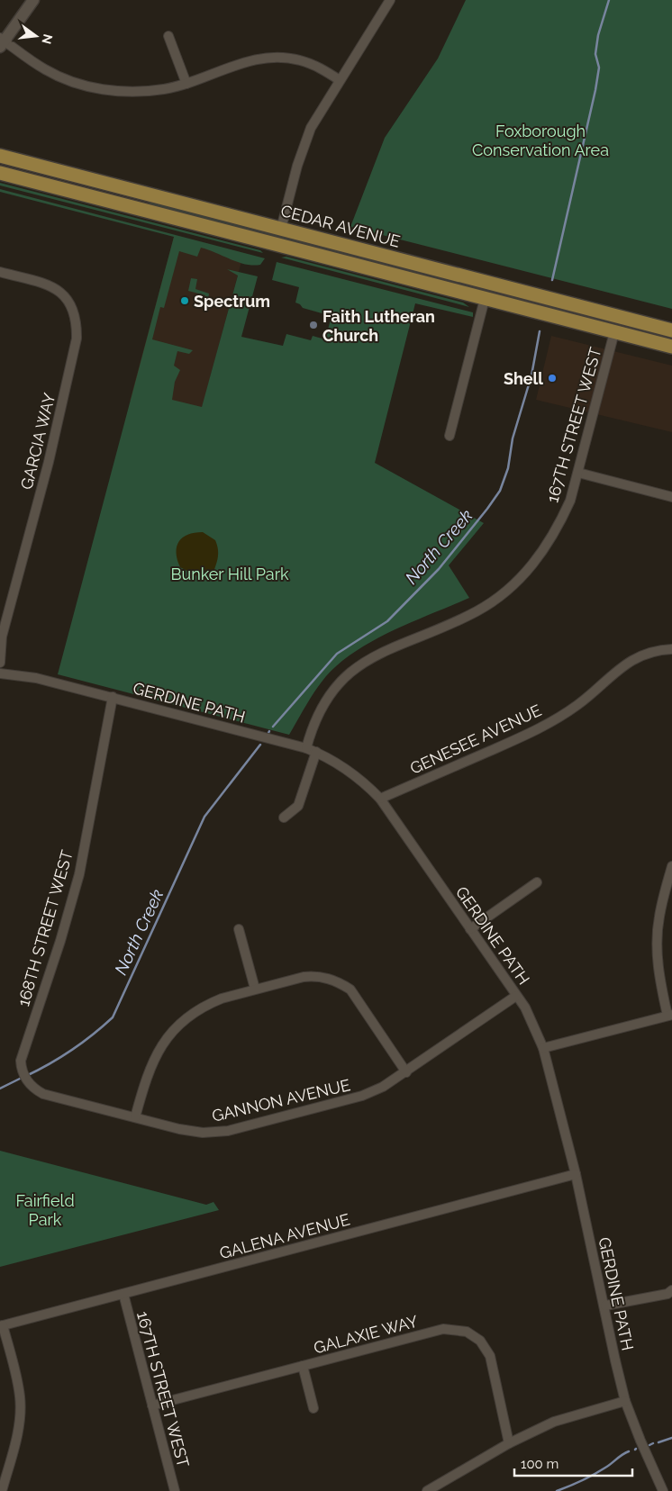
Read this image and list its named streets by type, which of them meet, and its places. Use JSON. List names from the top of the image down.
{
  "streets": {
    "main road": ["CEDAR AVENUE"],
    "street": [
      "167TH STREET WEST",
      "GARCIA WAY",
      "GERDINE PATH",
      "GENESEE AVENUE",
      "168TH STREET WEST",
      "GANNON AVENUE",
      "GALENA AVENUE",
      "GALAXIE WAY"
    ]
  },
  "crossings": [
    ["167TH STREET WEST", "GERDINE PATH"],
    ["167TH STREET WEST", "GALENA AVENUE"],
    ["167TH STREET WEST", "GALAXIE WAY"],
    ["GERDINE PATH", "GENESEE AVENUE"],
    ["GERDINE PATH", "168TH STREET WEST"],
    ["GERDINE PATH", "GANNON AVENUE"],
    ["GERDINE PATH", "GALENA AVENUE"],
    ["168TH STREET WEST", "GANNON AVENUE"]
  ],
  "water": ["North Creek"],
  "parks": ["Foxborough Conservation Area", "Bunker Hill Park", "Fairfield Park"],
  "places": ["Spectrum", "Faith Lutheran Church", "Shell"],
  "scale_bar": "100 m",
  "north": "right"
}
